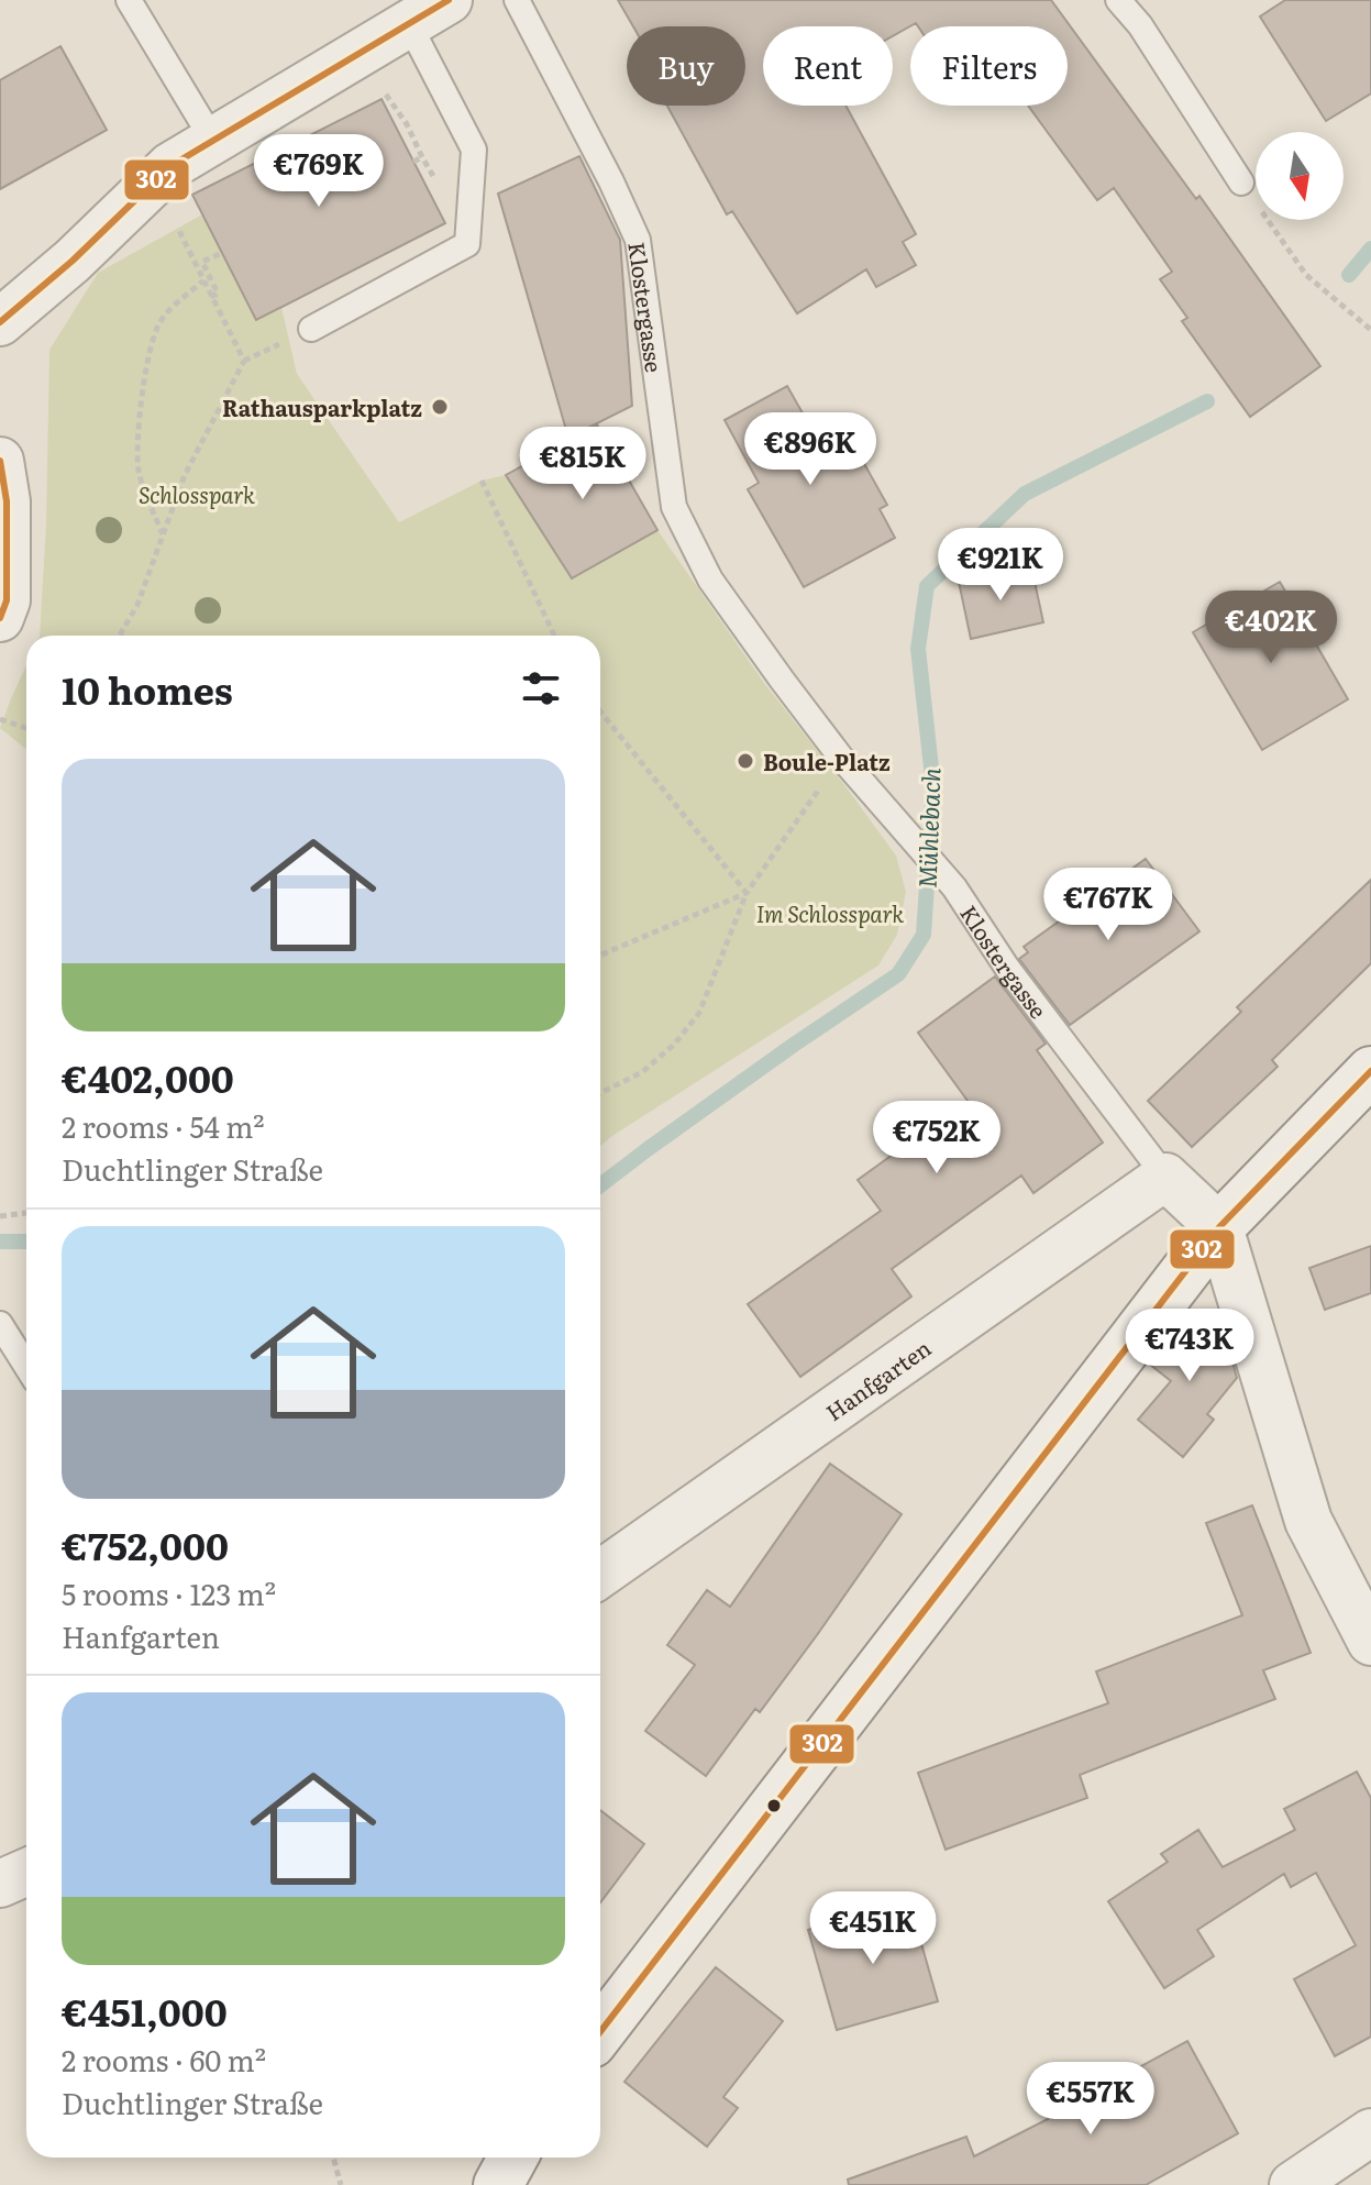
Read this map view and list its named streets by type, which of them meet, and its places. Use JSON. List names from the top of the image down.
{
  "streets": {
    "street": ["Klostergasse", "Hanfgarten"]
  },
  "crossings": [
    ["Klostergasse", "Hanfgarten"]
  ],
  "water": ["Mühlebach"],
  "parks": ["Schlosspark", "Im Schlosspark"],
  "places": ["Rathausparkplatz", "Boule-Platz"],
  "lines": ["transit line 302"],
  "north": "bottom",
  "page": {
    "chip": ["Buy", "Rent", "Filters"],
    "price": [
      "€769K",
      "€896K",
      "€815K",
      "€921K",
      "€402K",
      "€767K",
      "€752K",
      "€743K",
      "€451K",
      "€557K"
    ],
    "heading": "10 homes",
    "list": [
      {
        "name": "€402,000",
        "note": "2 rooms · 54 m² · Duchtlinger Straße"
      },
      {
        "name": "€752,000",
        "note": "5 rooms · 123 m² · Hanfgarten"
      },
      {
        "name": "€451,000",
        "note": "2 rooms · 60 m² · Duchtlinger Straße"
      }
    ]
  }
}
